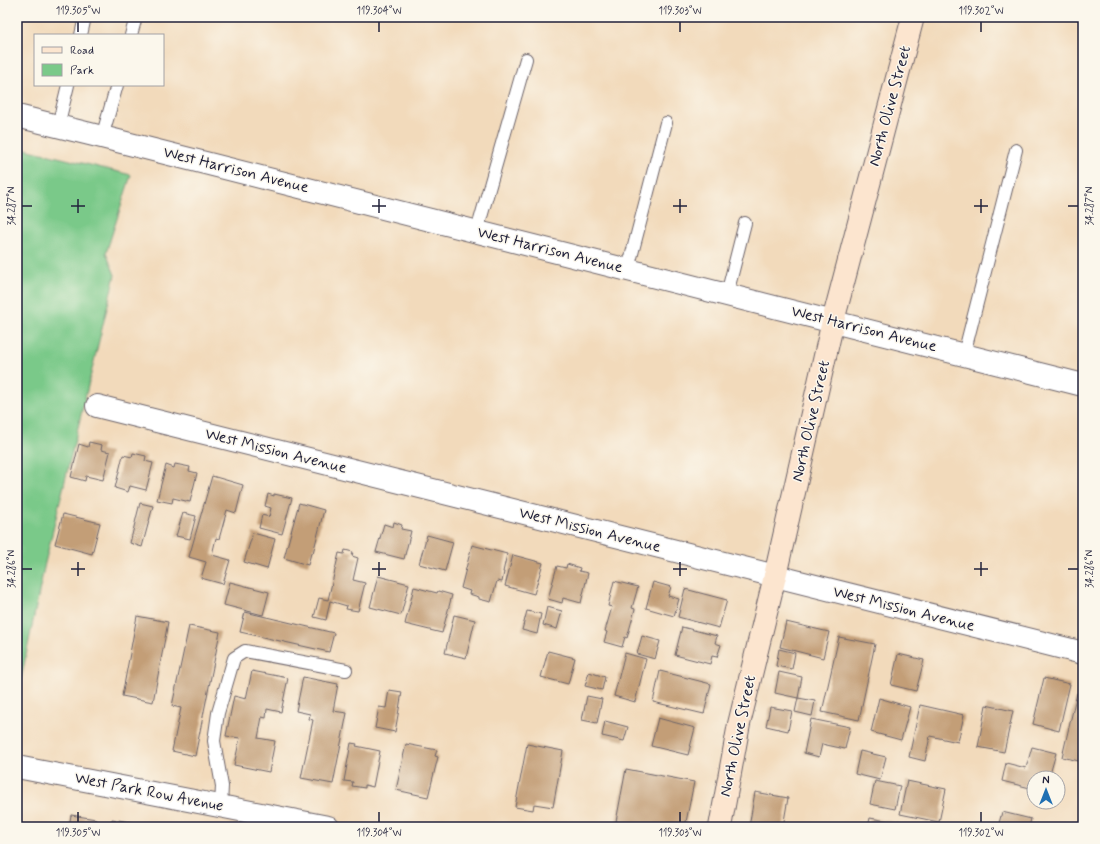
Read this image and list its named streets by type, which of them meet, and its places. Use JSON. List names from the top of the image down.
{
  "streets": {
    "street": [
      "North Olive Street",
      "West Harrison Avenue",
      "West Mission Avenue",
      "West Park Row Avenue"
    ]
  },
  "crossings": [
    ["North Olive Street", "West Harrison Avenue"],
    ["North Olive Street", "West Mission Avenue"]
  ],
  "legend": ["Road", "Park"],
  "north": "top",
  "coordinates": [
    "119.305°W",
    "119.304°W",
    "119.303°W",
    "119.302°W",
    "34.287°N",
    "34.286°N"
  ]
}
